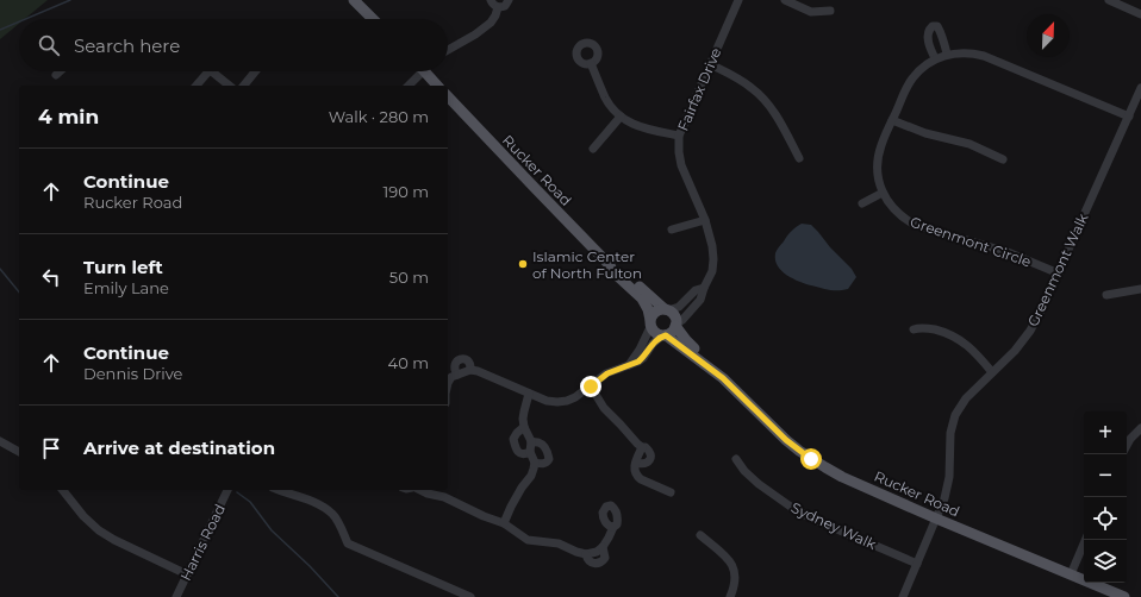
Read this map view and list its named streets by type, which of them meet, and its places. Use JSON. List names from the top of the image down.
{
  "streets": {
    "main road": ["Rucker Road"],
    "street": [
      "Fairfax Drive",
      "Greenmont Circle",
      "Greenmont Walk",
      "Sydney Walk",
      "Harris Road"
    ]
  },
  "crossings": [
    ["Fairfax Drive", "Rucker Road"],
    ["Rucker Road", "Greenmont Walk"],
    ["Greenmont Circle", "Greenmont Walk"],
    ["Greenmont Walk", "Sydney Walk"]
  ],
  "places": ["Islamic Center of North Fulton"],
  "north": "top right",
  "page": {
    "search": "Search here",
    "heading": ["4 min", "Walk · 280 m"],
    "list": [
      ["Continue", "Rucker Road", "190 m"],
      ["Turn left", "Emily Lane", "50 m"],
      ["Continue", "Dennis Drive", "40 m"],
      "Arrive at destination"
    ],
    "map_buttons": ["+", "−"]
  }
}
